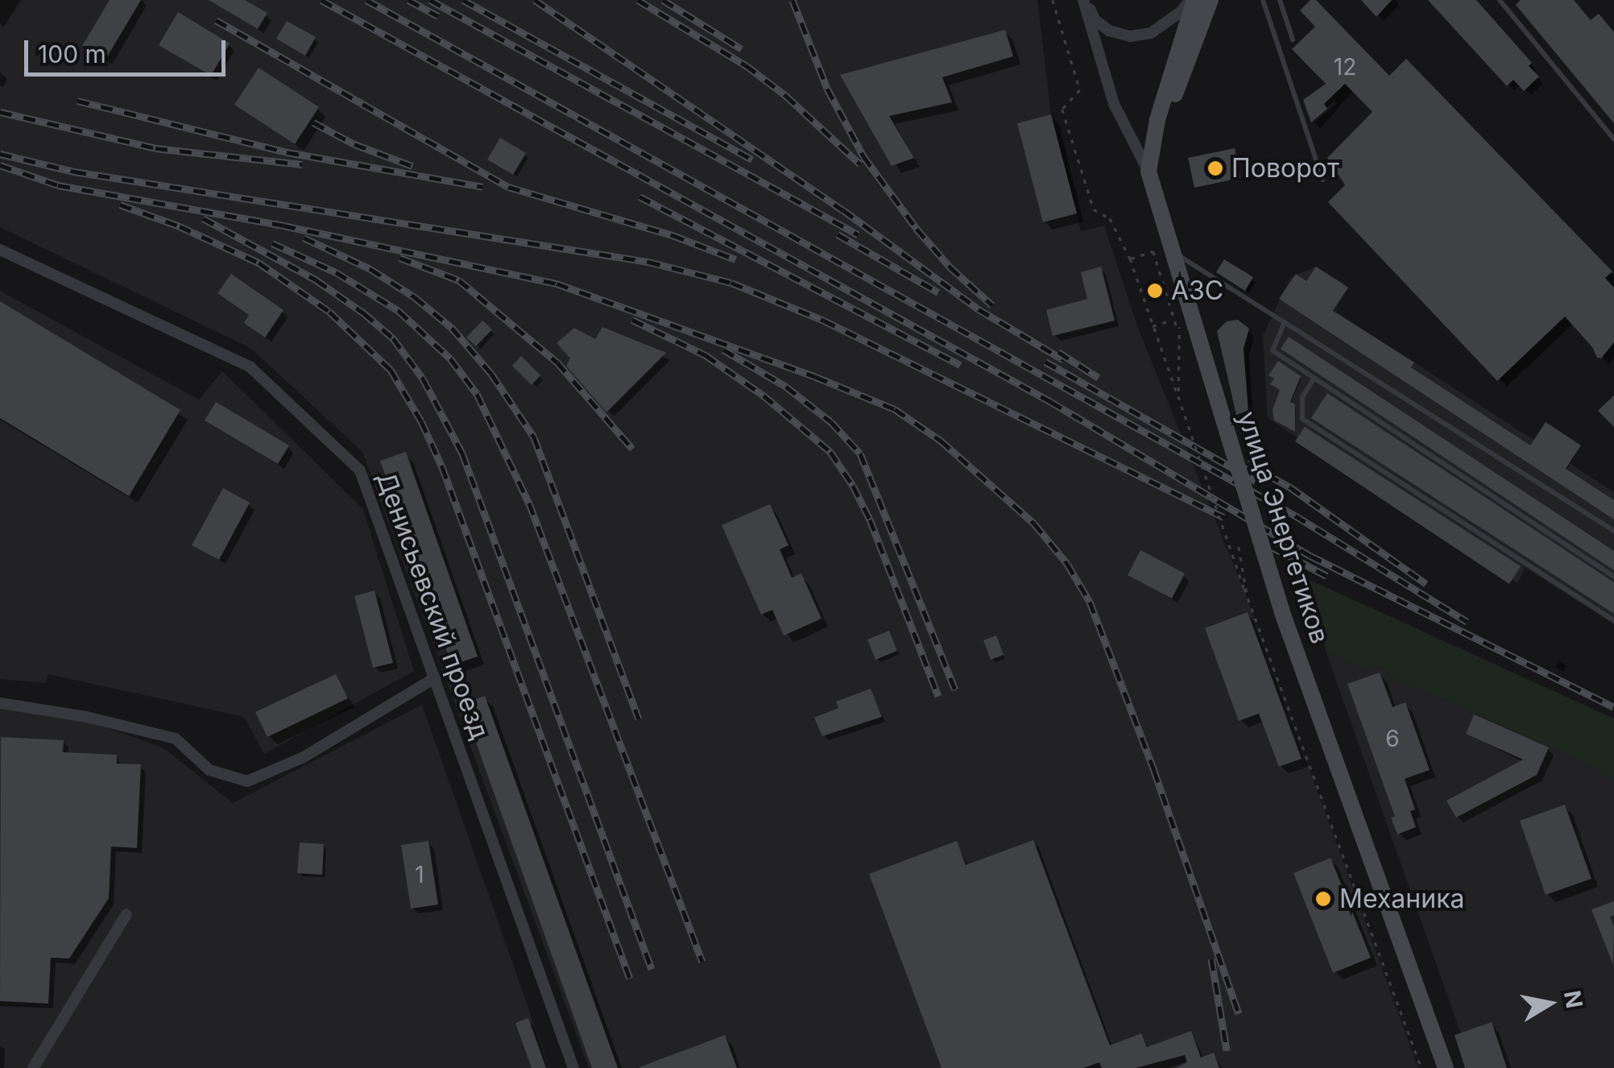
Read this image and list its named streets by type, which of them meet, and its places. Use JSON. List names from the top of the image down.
{
  "streets": {
    "main road": ["улица Энергетиков"],
    "street": ["Денисьевский проезд"]
  },
  "places": ["Поворот", "АЗС", "Механика"],
  "house_numbers": ["12", "6", "1"],
  "scale_bar": "100 m",
  "north": "right"
}
